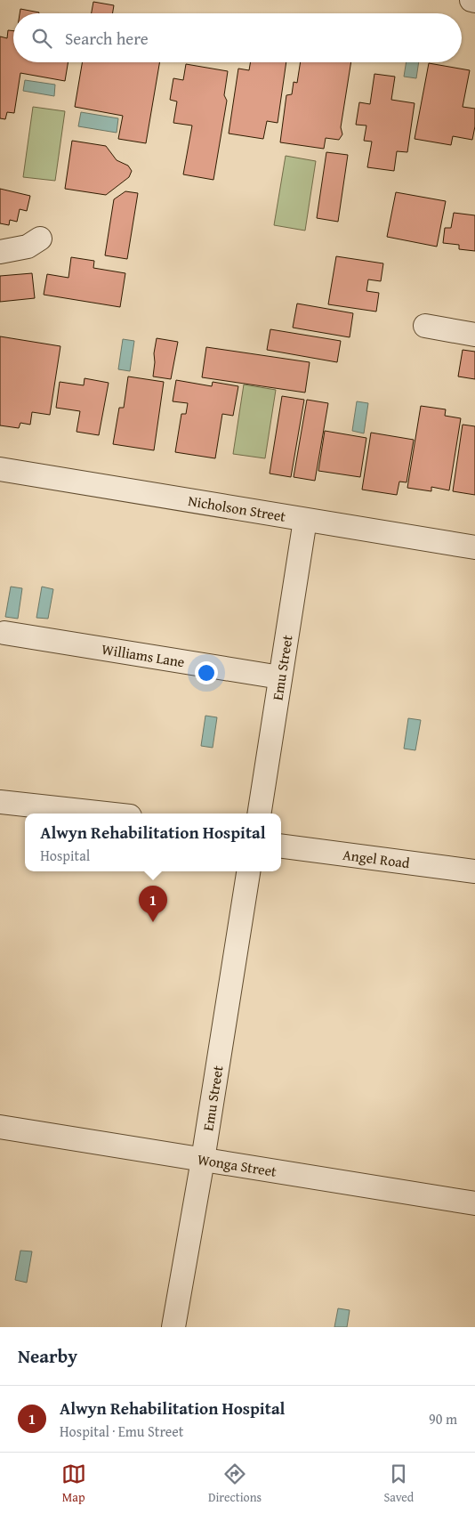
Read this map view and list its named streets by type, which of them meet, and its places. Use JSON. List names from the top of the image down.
{
  "streets": {
    "street": [
      "Nicholson Street",
      "Williams Lane",
      "Emu Street",
      "Angel Road",
      "Wonga Street"
    ]
  },
  "crossings": [
    ["Nicholson Street", "Emu Street"],
    ["Williams Lane", "Emu Street"],
    ["Emu Street", "Wonga Street"]
  ],
  "page": {
    "search": "Search here",
    "popup": ["Alwyn Rehabilitation Hospital", "Hospital"],
    "pins": "1",
    "heading": "Nearby",
    "list": [
      {
        "mark": "1",
        "name": "Alwyn Rehabilitation Hospital",
        "note": "Hospital · Emu Street",
        "value": "90 m"
      }
    ],
    "nav": ["Map", "Directions", "Saved"]
  }
}
